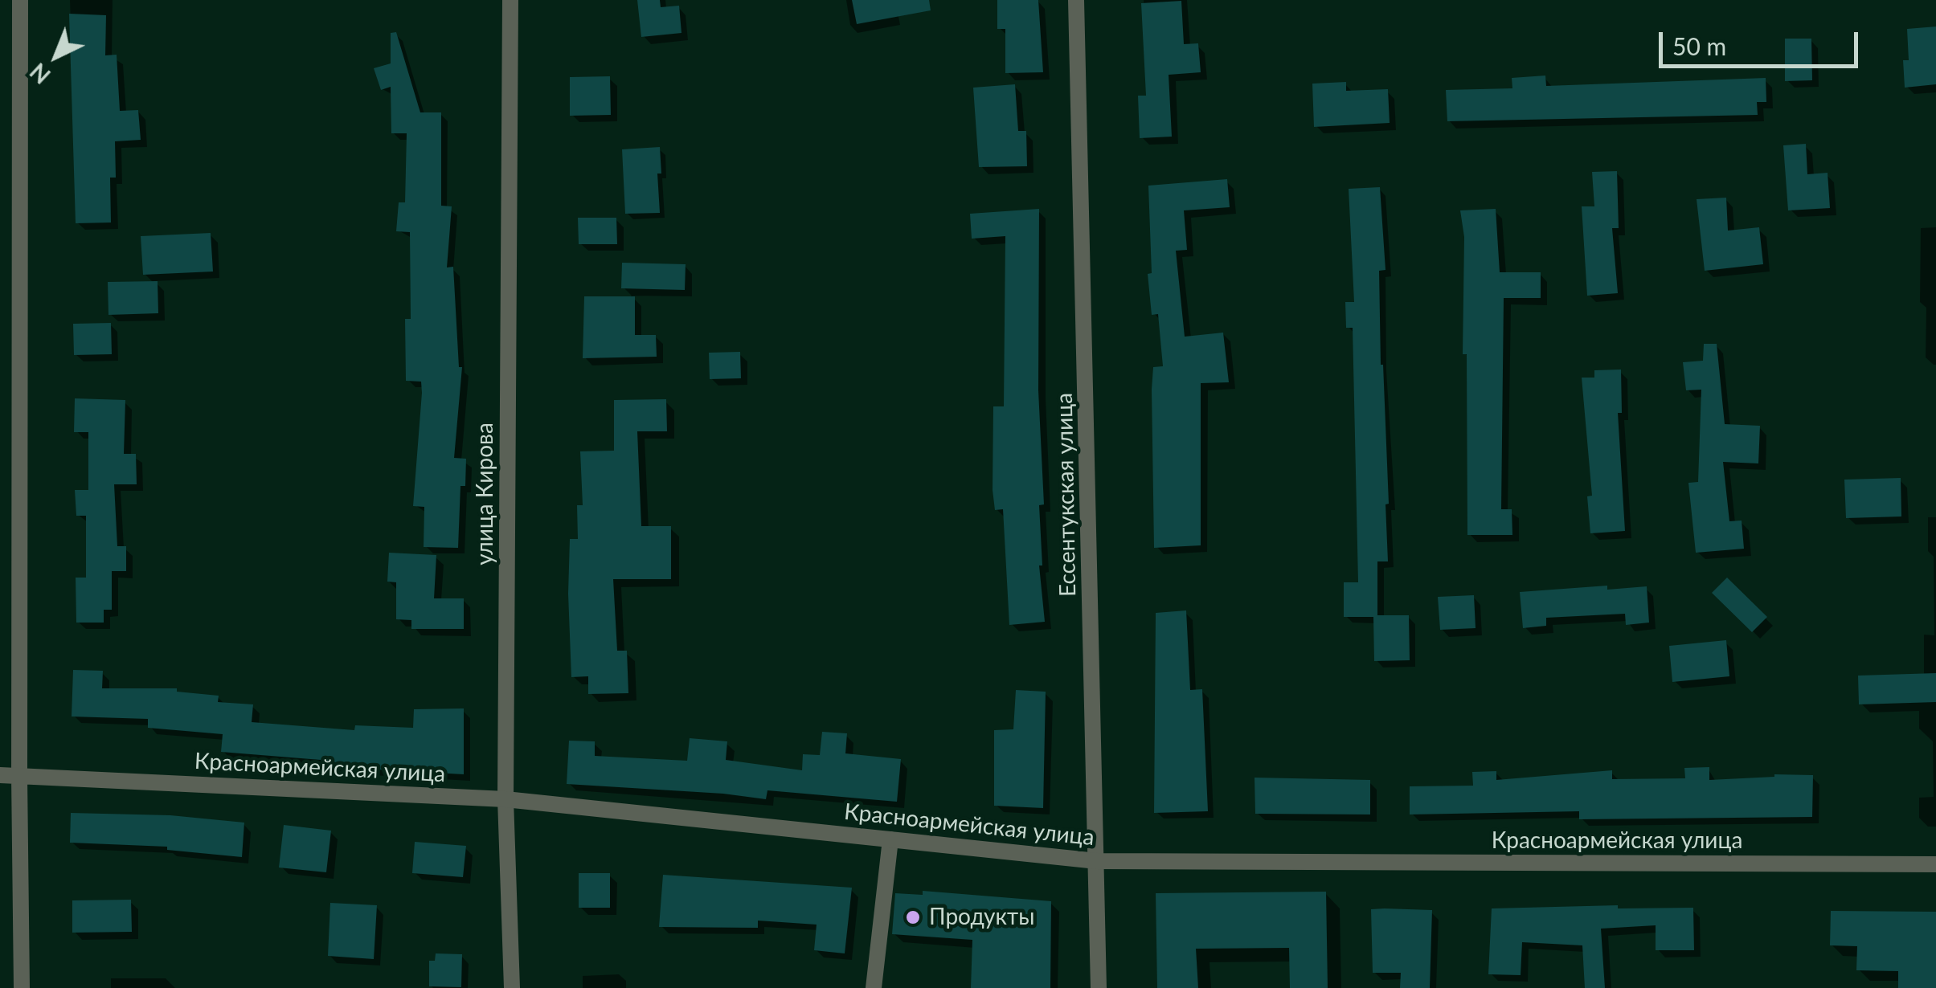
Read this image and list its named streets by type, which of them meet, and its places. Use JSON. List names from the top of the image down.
{
  "streets": {
    "street": ["улица Кирова", "Ессентукская улица", "Красноармейская улица"]
  },
  "crossings": [
    ["улица Кирова", "Красноармейская улица"],
    ["Ессентукская улица", "Красноармейская улица"]
  ],
  "places": ["Продукты"],
  "scale_bar": "50 m",
  "north": "bottom left"
}
